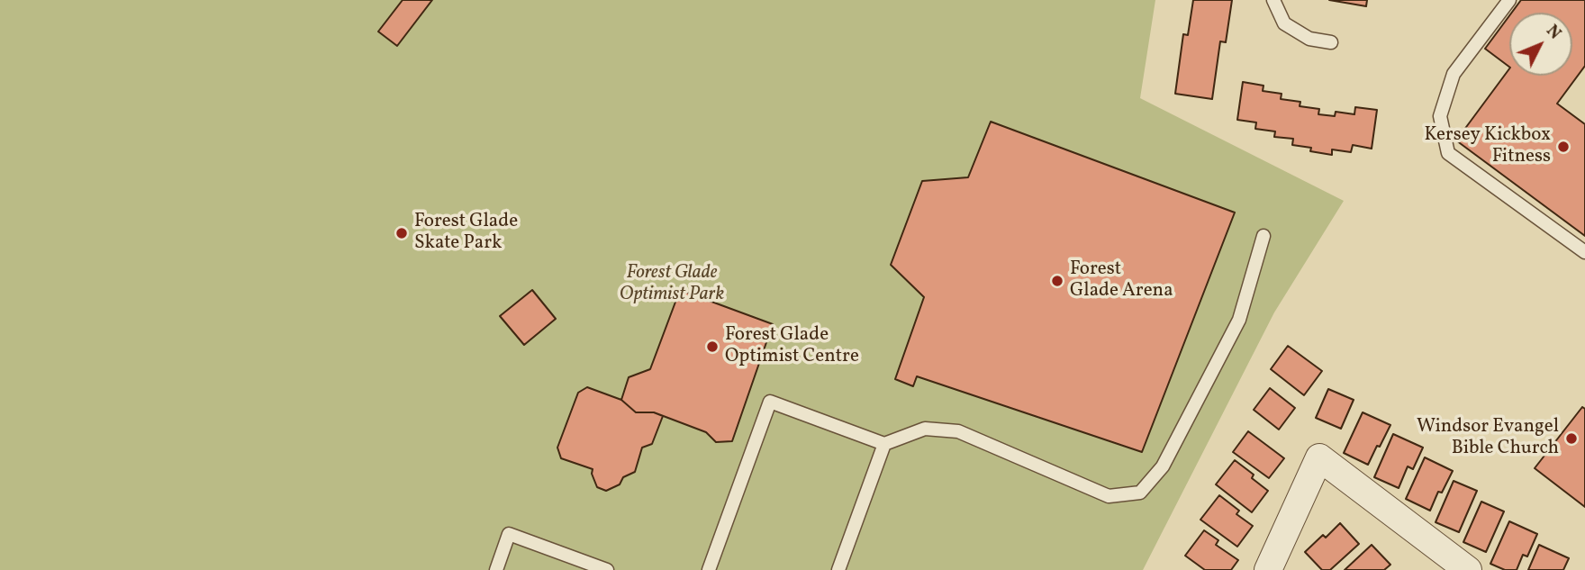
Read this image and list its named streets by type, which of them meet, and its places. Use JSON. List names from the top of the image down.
{
  "parks": ["Forest Glade Optimist Park"],
  "places": [
    "Kersey Kickbox Fitness",
    "Forest Glade Skate Park",
    "Forest Glade Arena",
    "Forest Glade Optimist Centre",
    "Windsor Evangel Bible Church"
  ],
  "north": "top right"
}
